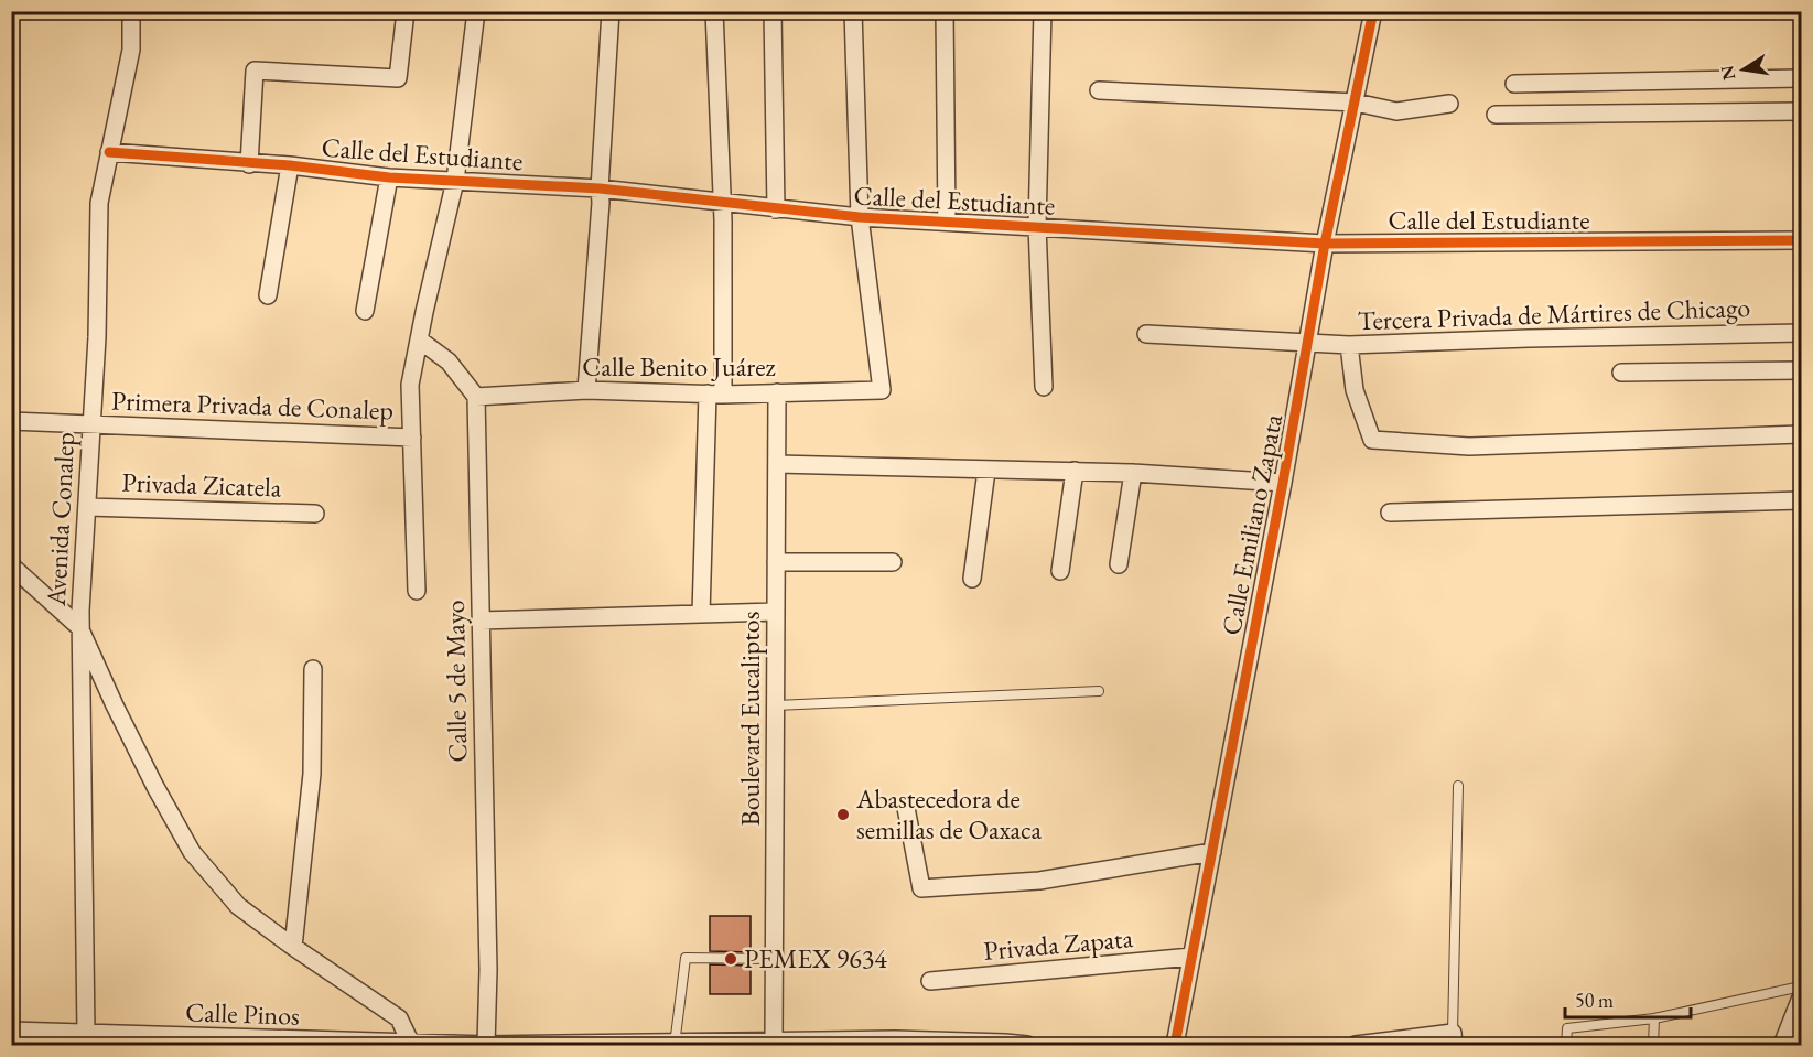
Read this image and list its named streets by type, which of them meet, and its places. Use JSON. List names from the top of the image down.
{
  "streets": {
    "street": [
      "Calle del Estudiante",
      "Tercera Privada de Mártires de Chicago",
      "Calle Benito Juárez",
      "Primera Privada de Conalep",
      "Privada Zicatela",
      "Avenida Conalep",
      "Calle Emiliano Zapata",
      "Calle 5 de Mayo",
      "Boulevard Eucaliptos",
      "Privada Zapata",
      "Calle Pinos"
    ]
  },
  "crossings": [
    ["Calle del Estudiante", "Calle Benito Juárez"],
    ["Calle del Estudiante", "Avenida Conalep"],
    ["Calle del Estudiante", "Calle Emiliano Zapata"],
    ["Tercera Privada de Mártires de Chicago", "Calle Emiliano Zapata"],
    ["Calle Benito Juárez", "Calle 5 de Mayo"],
    ["Calle Benito Juárez", "Boulevard Eucaliptos"],
    ["Primera Privada de Conalep", "Avenida Conalep"],
    ["Privada Zicatela", "Avenida Conalep"],
    ["Avenida Conalep", "Calle Pinos"],
    ["Calle Emiliano Zapata", "Boulevard Eucaliptos"],
    ["Calle Emiliano Zapata", "Privada Zapata"],
    ["Calle 5 de Mayo", "Calle Pinos"],
    ["Boulevard Eucaliptos", "Calle Pinos"]
  ],
  "places": ["Abastecedora de semillas de Oaxaca", "PEMEX 9634"],
  "scale_bar": "50 m",
  "north": "left"
}
